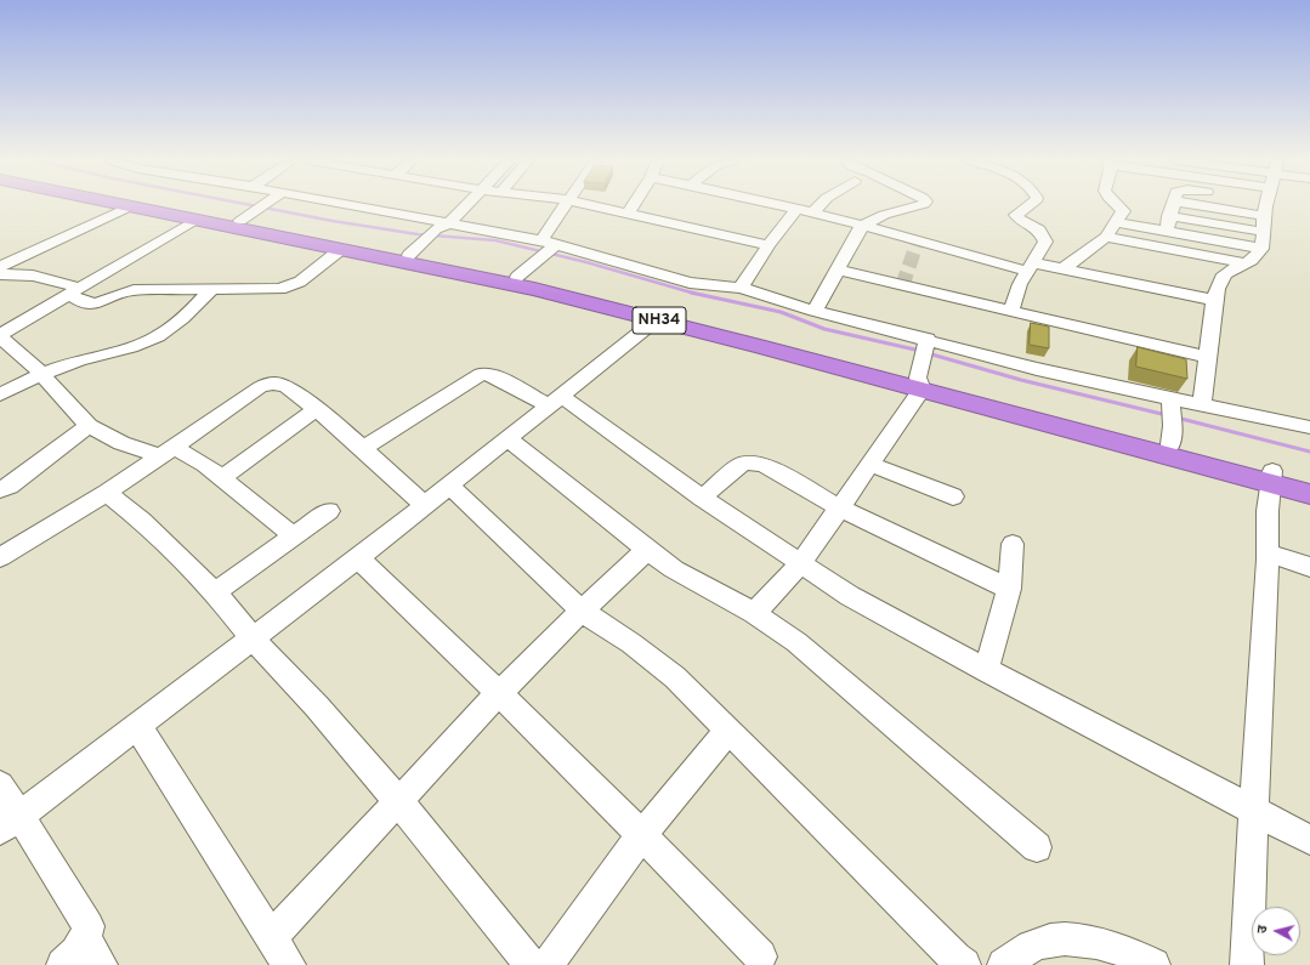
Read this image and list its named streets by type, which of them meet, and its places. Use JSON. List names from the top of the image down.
{
  "streets": {
    "highway": ["NH34"]
  },
  "north": "left"
}
